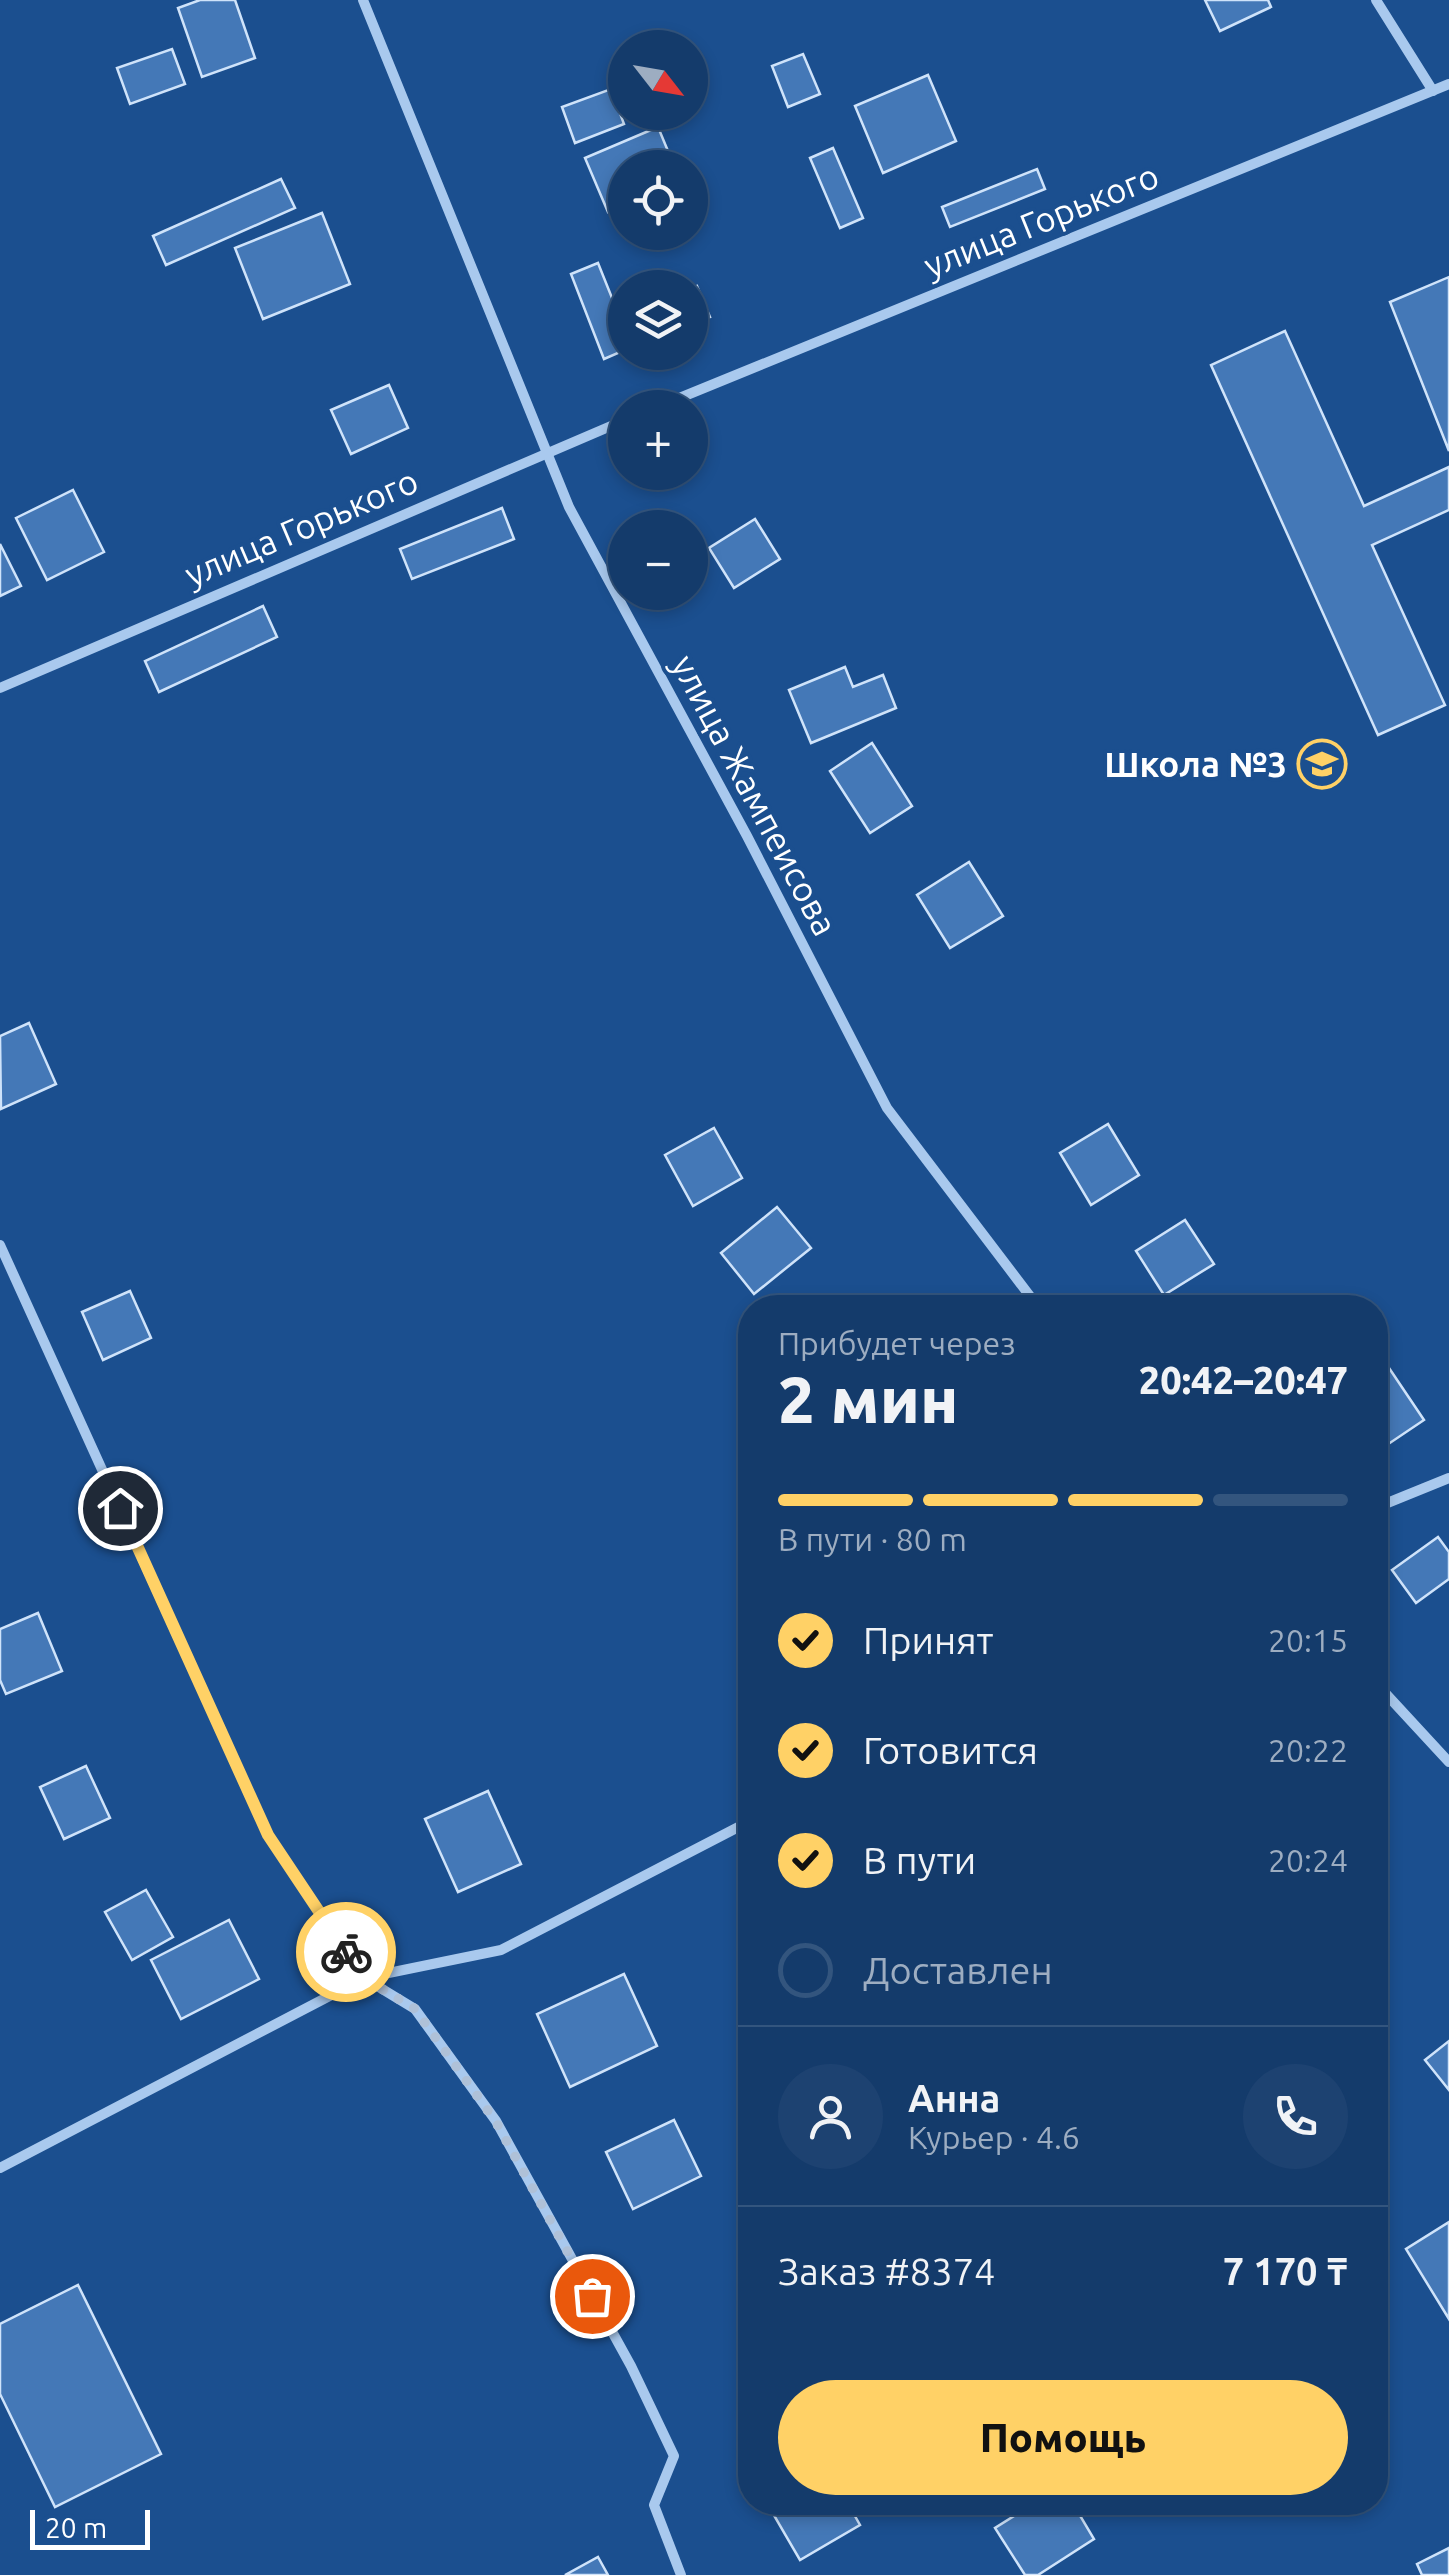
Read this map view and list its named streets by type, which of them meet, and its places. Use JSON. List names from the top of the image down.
{
  "streets": {
    "street": ["улица Горького", "улица Жампеисова"]
  },
  "crossings": [
    ["улица Горького", "улица Жампеисова"]
  ],
  "places": {
    "school or university": ["Школа №3"]
  },
  "scale_bar": "20 m",
  "north": "bottom right",
  "page": {
    "map_buttons": ["+", "−"],
    "heading": ["2 мин", "Прибудет через", "20:42–20:47"],
    "panel": [
      "Анна",
      "Курьер · 4.6",
      "Заказ #8374",
      "7 170 ₸"
    ],
    "bar": "В пути · 80 m",
    "list": [
      ["Принят", "20:15"],
      ["Готовится", "20:22"],
      ["В пути", "20:24"],
      "Доставлен"
    ],
    "buttons": "Помощь",
    "scale": "20 m"
  }
}
